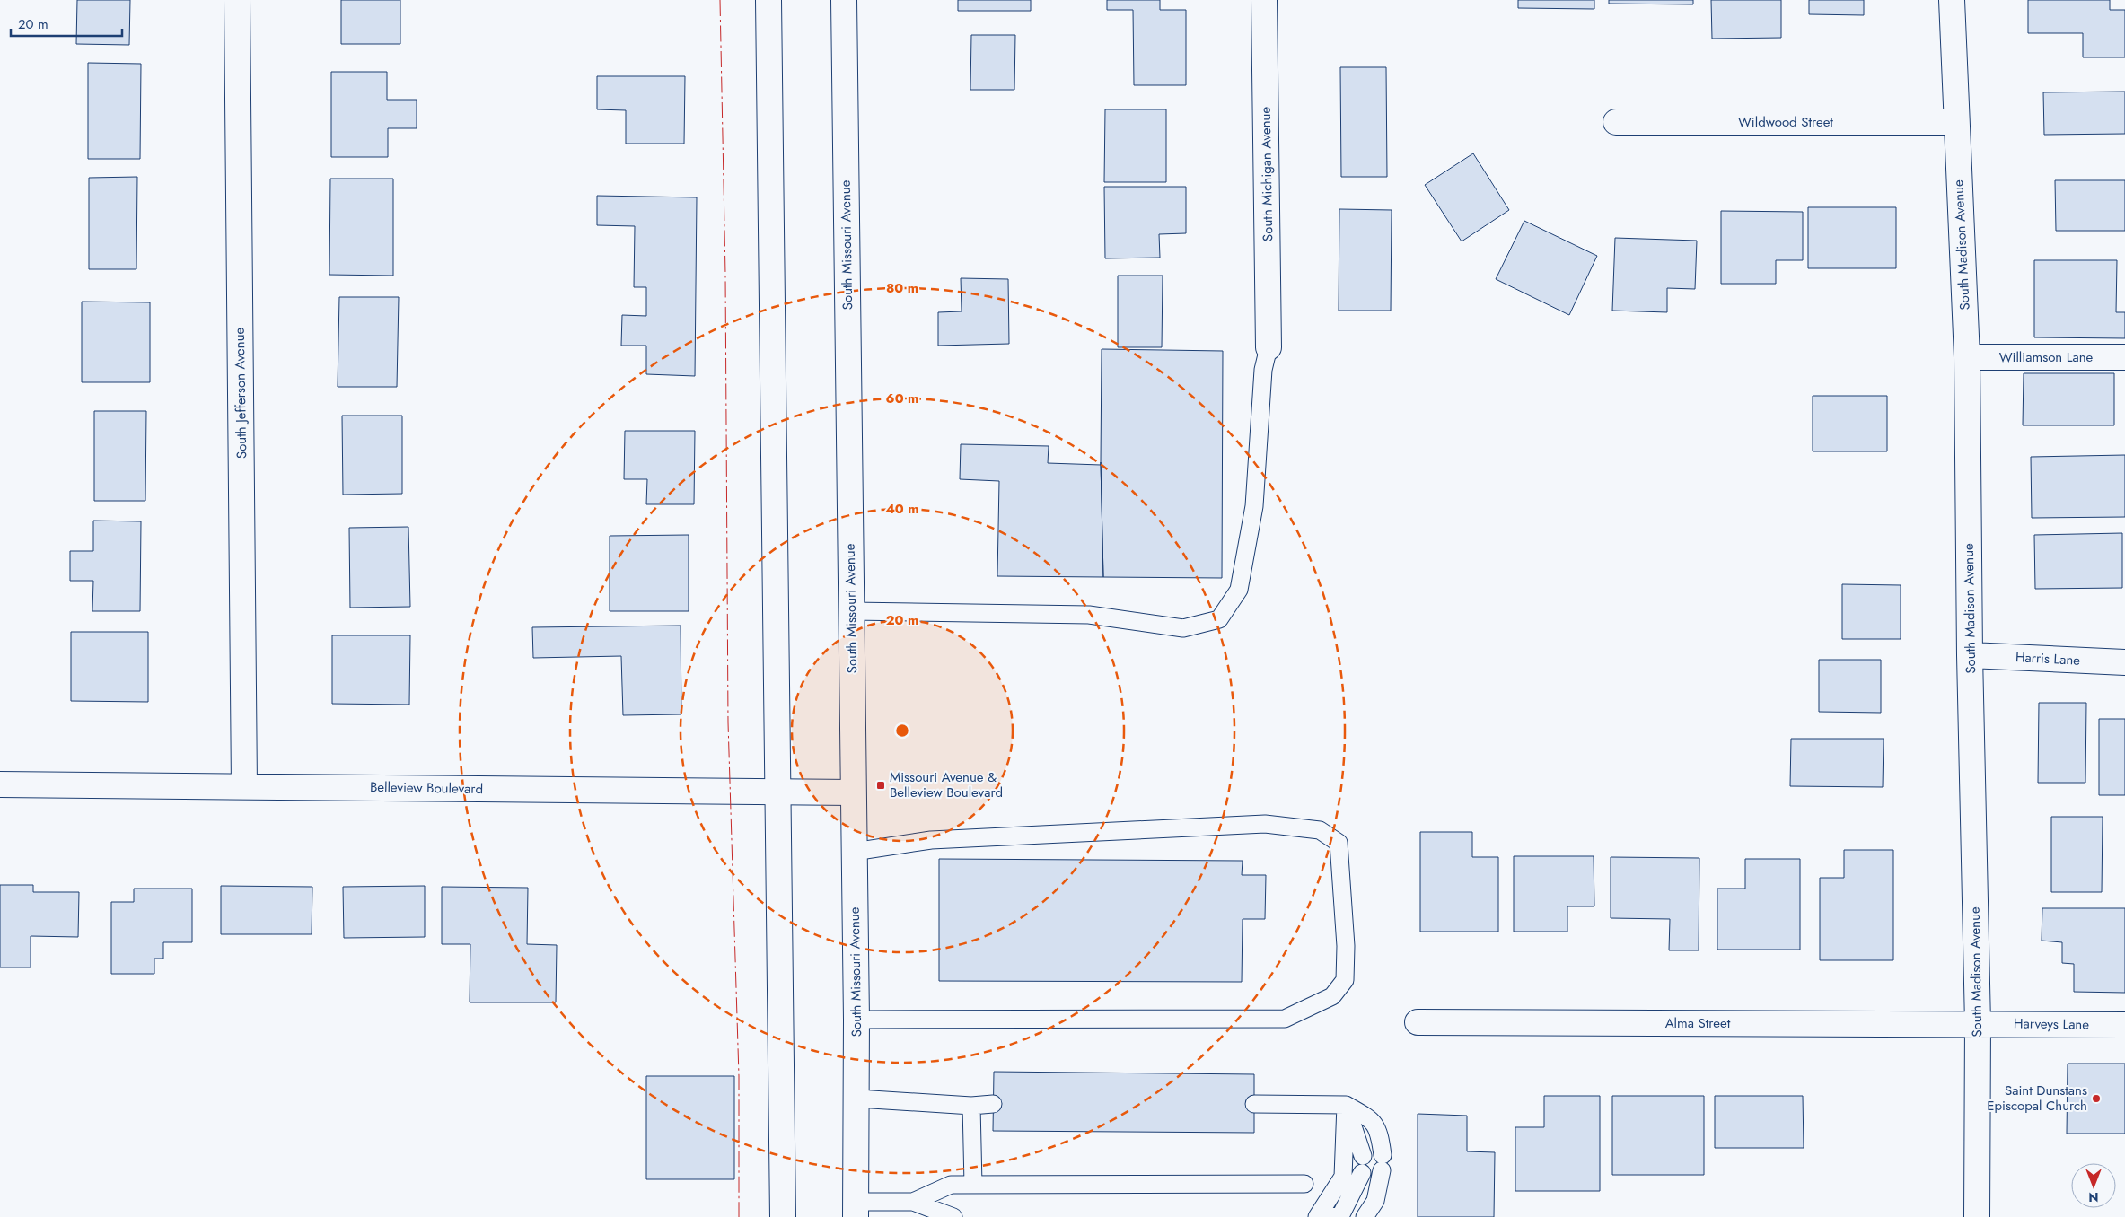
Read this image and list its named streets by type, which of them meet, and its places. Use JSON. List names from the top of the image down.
{
  "streets": {
    "street": [
      "Wildwood Street",
      "South Michigan Avenue",
      "South Missouri Avenue",
      "South Madison Avenue",
      "Williamson Lane",
      "South Jefferson Avenue",
      "Harris Lane",
      "Belleview Boulevard",
      "Alma Street",
      "Harveys Lane"
    ]
  },
  "crossings": [
    ["Wildwood Street", "South Madison Avenue"],
    ["South Missouri Avenue", "Belleview Boulevard"],
    ["South Madison Avenue", "Williamson Lane"],
    ["South Madison Avenue", "Harris Lane"],
    ["South Madison Avenue", "Alma Street"],
    ["South Madison Avenue", "Harveys Lane"],
    ["South Jefferson Avenue", "Belleview Boulevard"],
    ["Alma Street", "Harveys Lane"]
  ],
  "places": {
    "transit": ["Missouri Avenue & Belleview Boulevard"],
    "other": ["Saint Dunstans Episcopal Church"]
  },
  "scale_bar": "20 m",
  "north": "bottom",
  "rings": [
    "80 m",
    "60 m",
    "40 m",
    "20 m"
  ]
}
